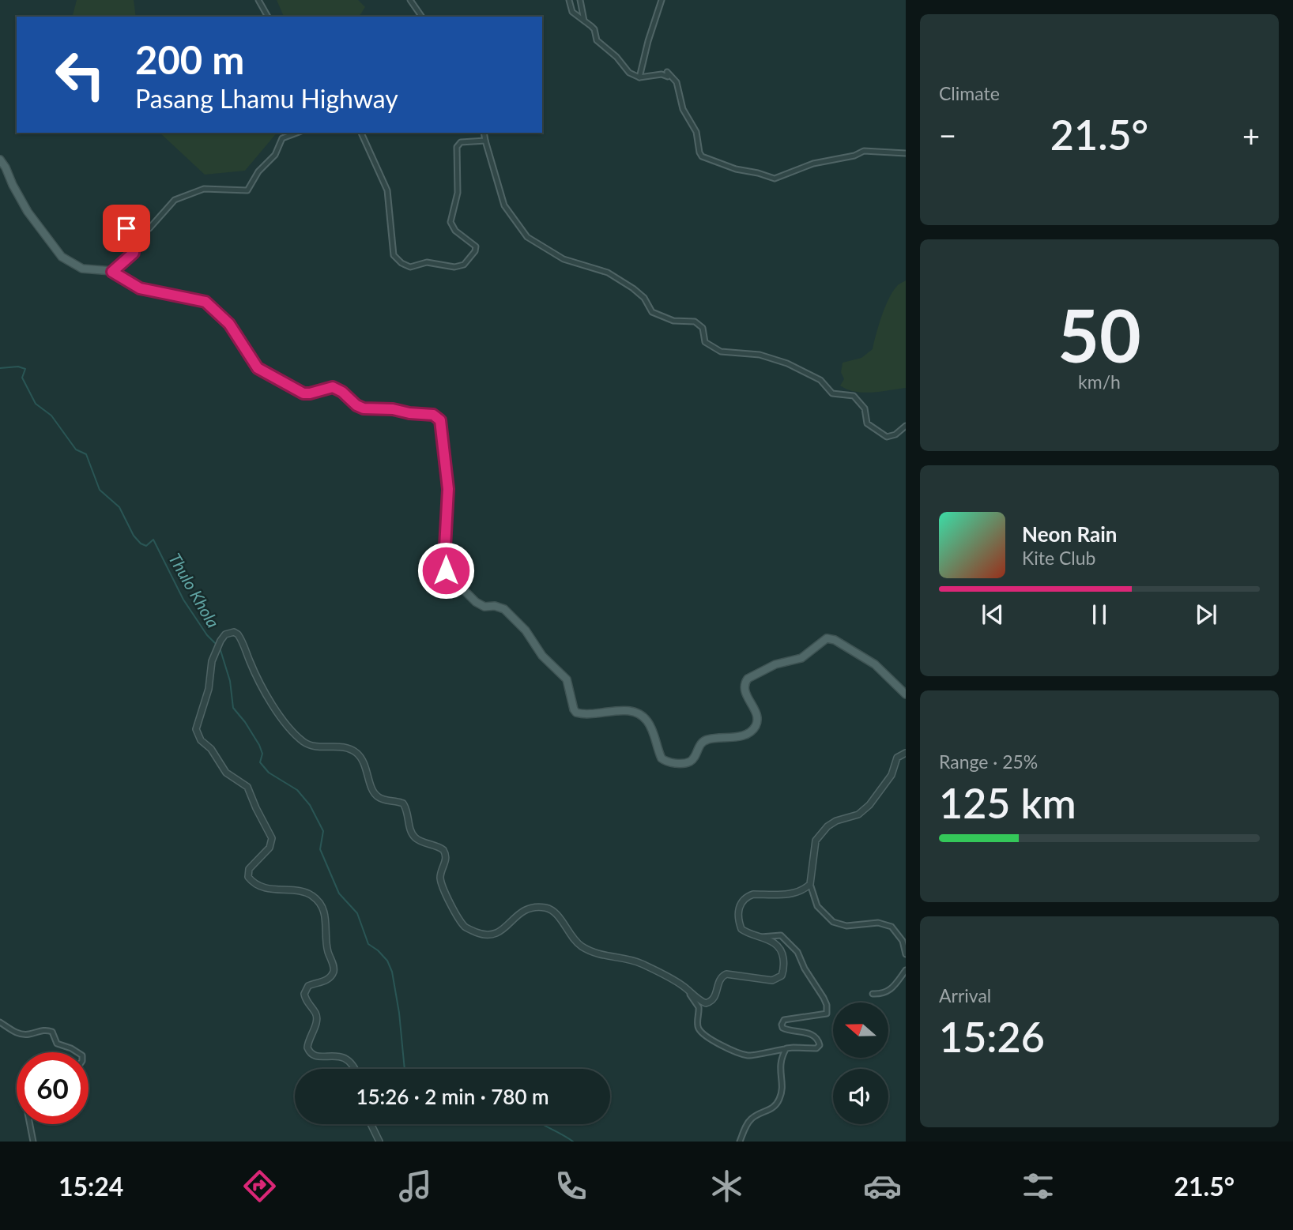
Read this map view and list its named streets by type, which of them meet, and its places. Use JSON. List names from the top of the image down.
{
  "water": ["Thulo Khola"],
  "north": "left",
  "page": {
    "tile": [
      "Climate",
      ["50", "km/h"],
      ["Range · 25%", "125 km"],
      ["Arrival", "15:26"]
    ],
    "turn": ["200 m", "Pasang Lhamu Highway"],
    "heat": ["−", "21.5°", "+"],
    "song": ["Neon Rain", "Kite Club"],
    "limit": "60",
    "trip": "15:26 · 2 min · 780 m",
    "tabs": ["15:24", "21.5°"]
  }
}
